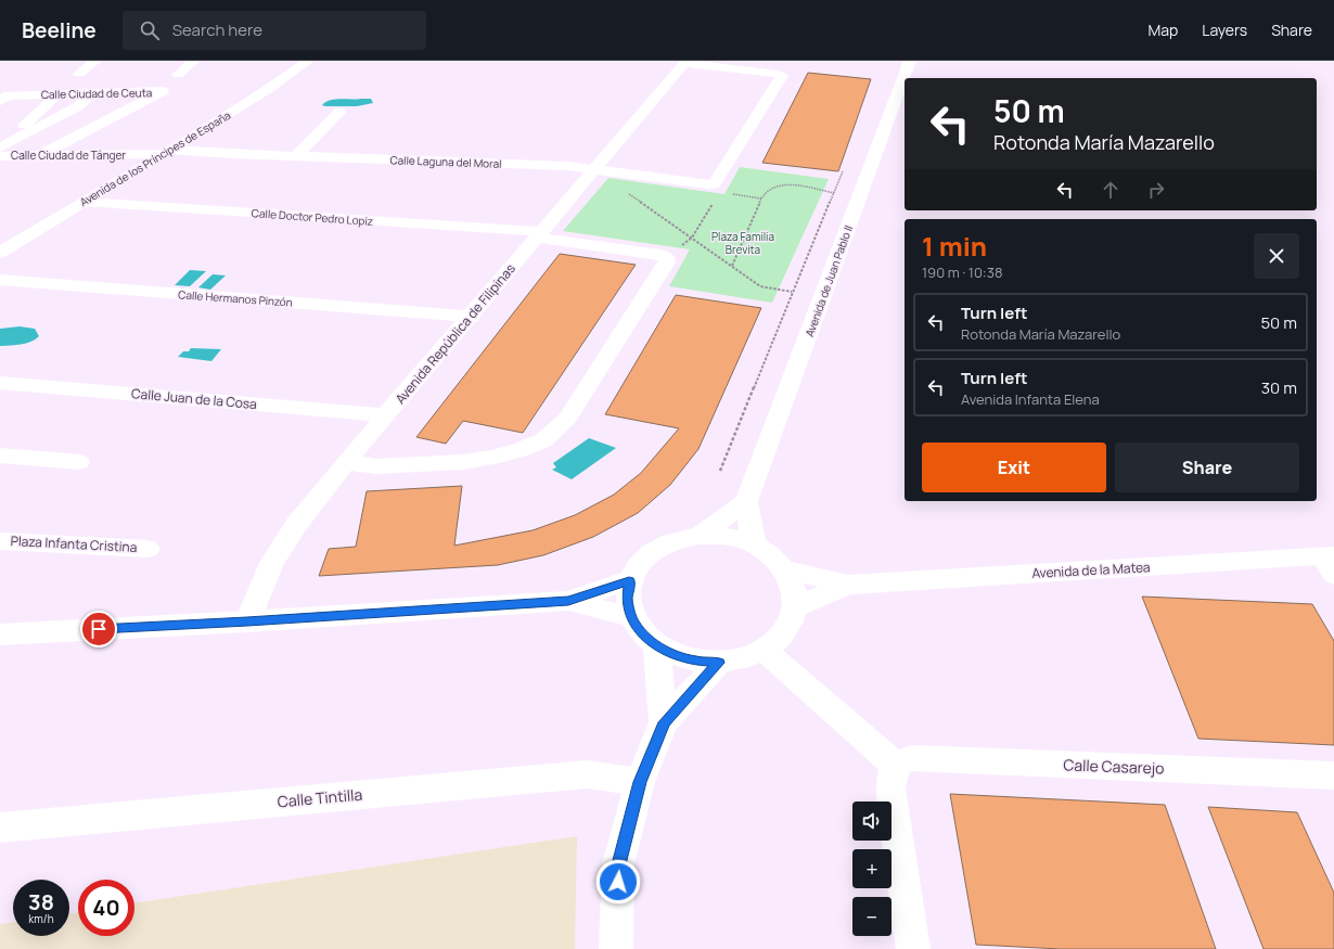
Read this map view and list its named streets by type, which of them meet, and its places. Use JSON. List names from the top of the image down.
{
  "streets": {
    "street": [
      "Calle Ciudad de Ceuta",
      "Calle Ciudad de Tánger",
      "Avenida de los Príncipes de España",
      "Calle Laguna del Moral",
      "Calle Doctor Pedro Lopiz",
      "Avenida de Juan Pablo II",
      "Calle Hermanos Pinzón",
      "Avenida República de Filipinas",
      "Calle Juan de la Cosa",
      "Plaza Infanta Cristina",
      "Avenida de la Matea",
      "Calle Casarejo",
      "Calle Tintilla"
    ]
  },
  "crossings": [
    ["Calle Ciudad de Ceuta", "Calle Ciudad de Tánger"],
    ["Calle Ciudad de Tánger", "Avenida de los Príncipes de España"],
    ["Calle Ciudad de Tánger", "Calle Laguna del Moral"],
    ["Avenida de los Príncipes de España", "Calle Laguna del Moral"],
    ["Avenida de los Príncipes de España", "Calle Doctor Pedro Lopiz"],
    ["Calle Laguna del Moral", "Avenida República de Filipinas"],
    ["Calle Doctor Pedro Lopiz", "Avenida República de Filipinas"],
    ["Calle Hermanos Pinzón", "Avenida República de Filipinas"],
    ["Avenida República de Filipinas", "Calle Juan de la Cosa"]
  ],
  "parks": ["Plaza Familia Brevita"],
  "page": {
    "header": "Beeline",
    "search": "Search here",
    "nav": ["Map", "Layers", "Share"],
    "turn": ["50 m", "Rotonda María Mazarello"],
    "heading": ["1 min", "190 m · 10:38"],
    "list": [
      {
        "name": "Turn left",
        "note": "Rotonda María Mazarello",
        "value": "50 m"
      },
      {
        "name": "Turn left",
        "note": "Avenida Infanta Elena",
        "value": "30 m"
      }
    ],
    "buttons": ["Exit", "Share"],
    "map_buttons": ["+", "−"],
    "speed": "38 km/h",
    "limit": "40"
  }
}
